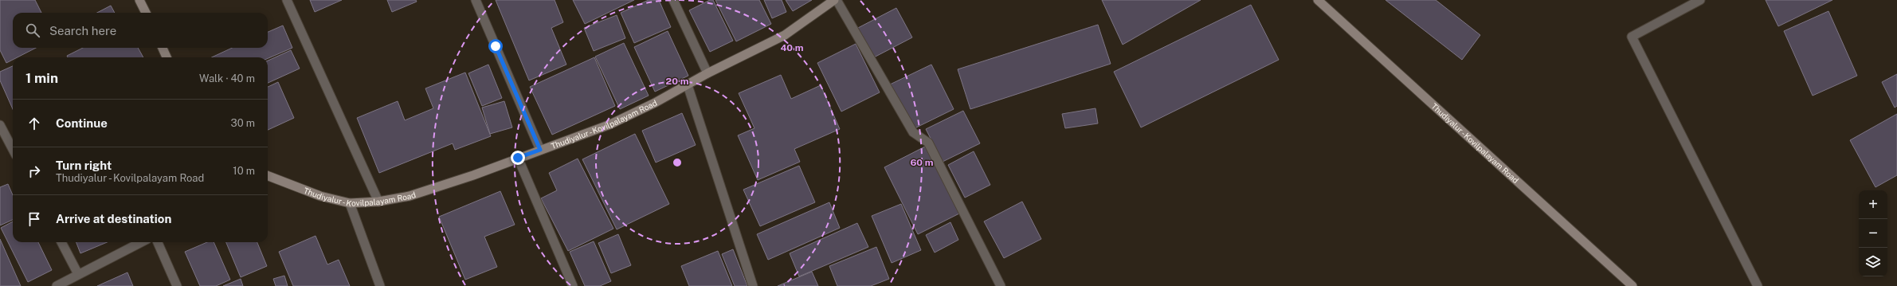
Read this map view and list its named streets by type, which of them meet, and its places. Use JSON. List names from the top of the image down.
{
  "streets": {
    "main road": ["Thudiyalur - Kovilpalayam Road"]
  },
  "page": {
    "search": "Search here",
    "heading": ["1 min", "Walk · 40 m"],
    "list": [
      ["Continue", "30 m"],
      ["Turn right", "Thudiyalur - Kovilpalayam Road", "10 m"],
      "Arrive at destination"
    ],
    "map_buttons": ["+", "−"]
  },
  "rings": ["40 m", "20 m", "60 m"]
}
